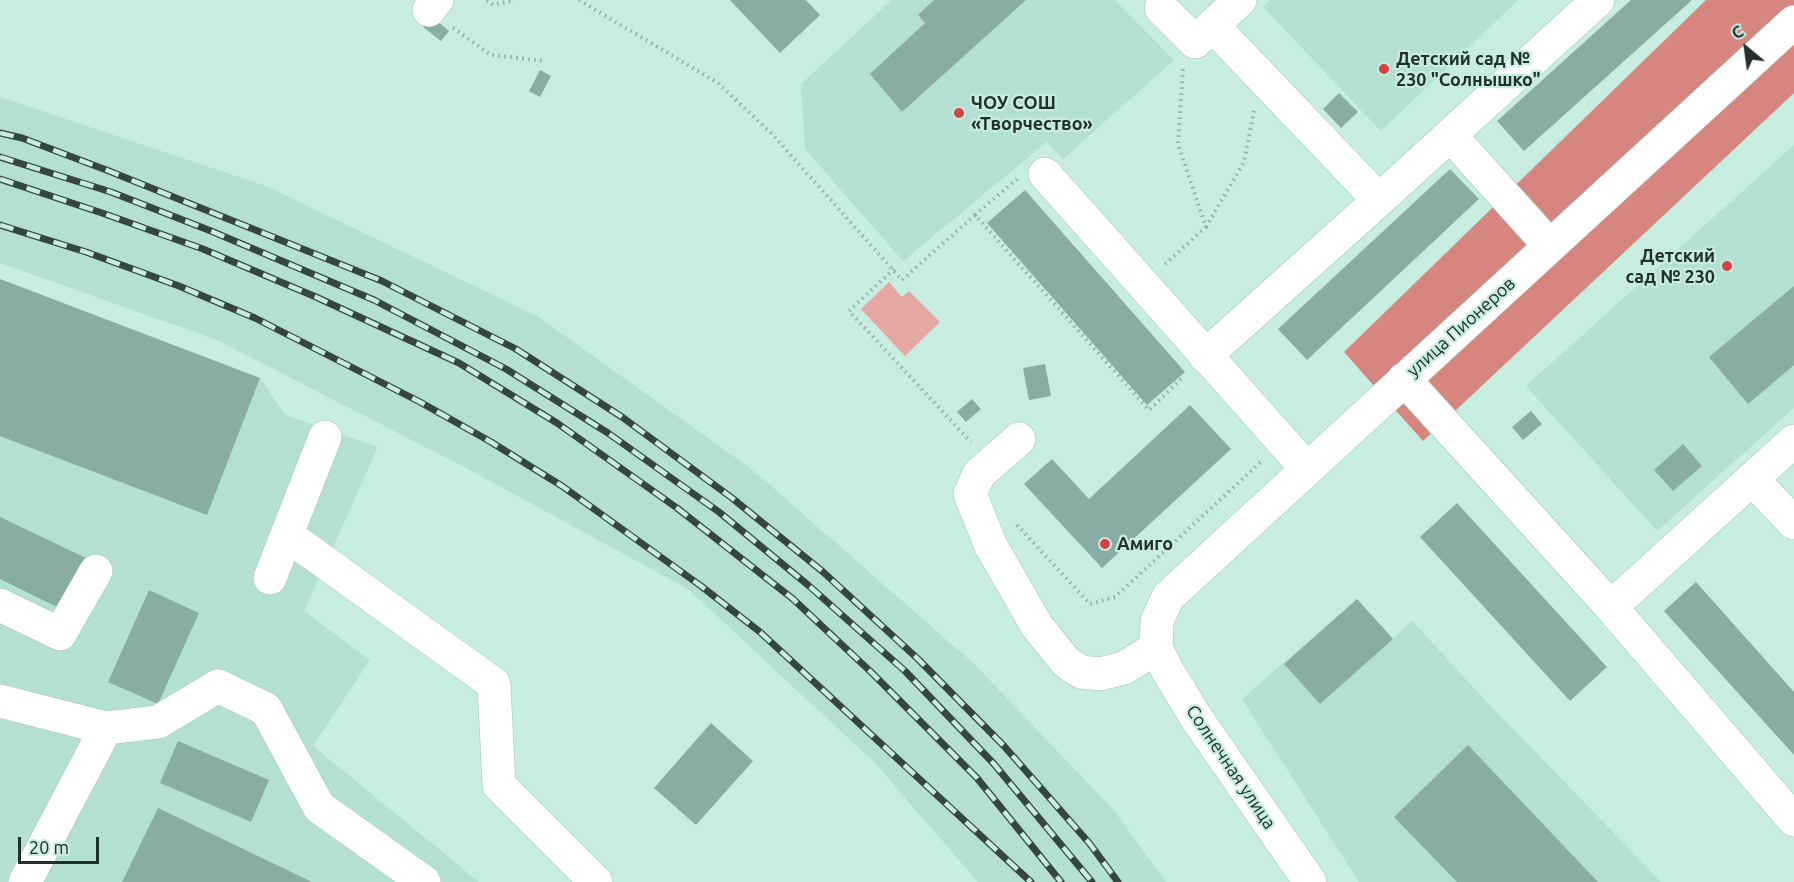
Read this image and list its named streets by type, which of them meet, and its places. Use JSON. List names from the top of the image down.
{
  "streets": {
    "street": ["улица Пионеров", "Солнечная улица"]
  },
  "crossings": [
    ["улица Пионеров", "Солнечная улица"]
  ],
  "places": [
    "Детский сад № 230 \"Солнышко\"",
    "ЧОУ СОШ «Творчество»",
    "Детский сад № 230",
    "Амиго"
  ],
  "scale_bar": "20 m",
  "north": "top left"
}
